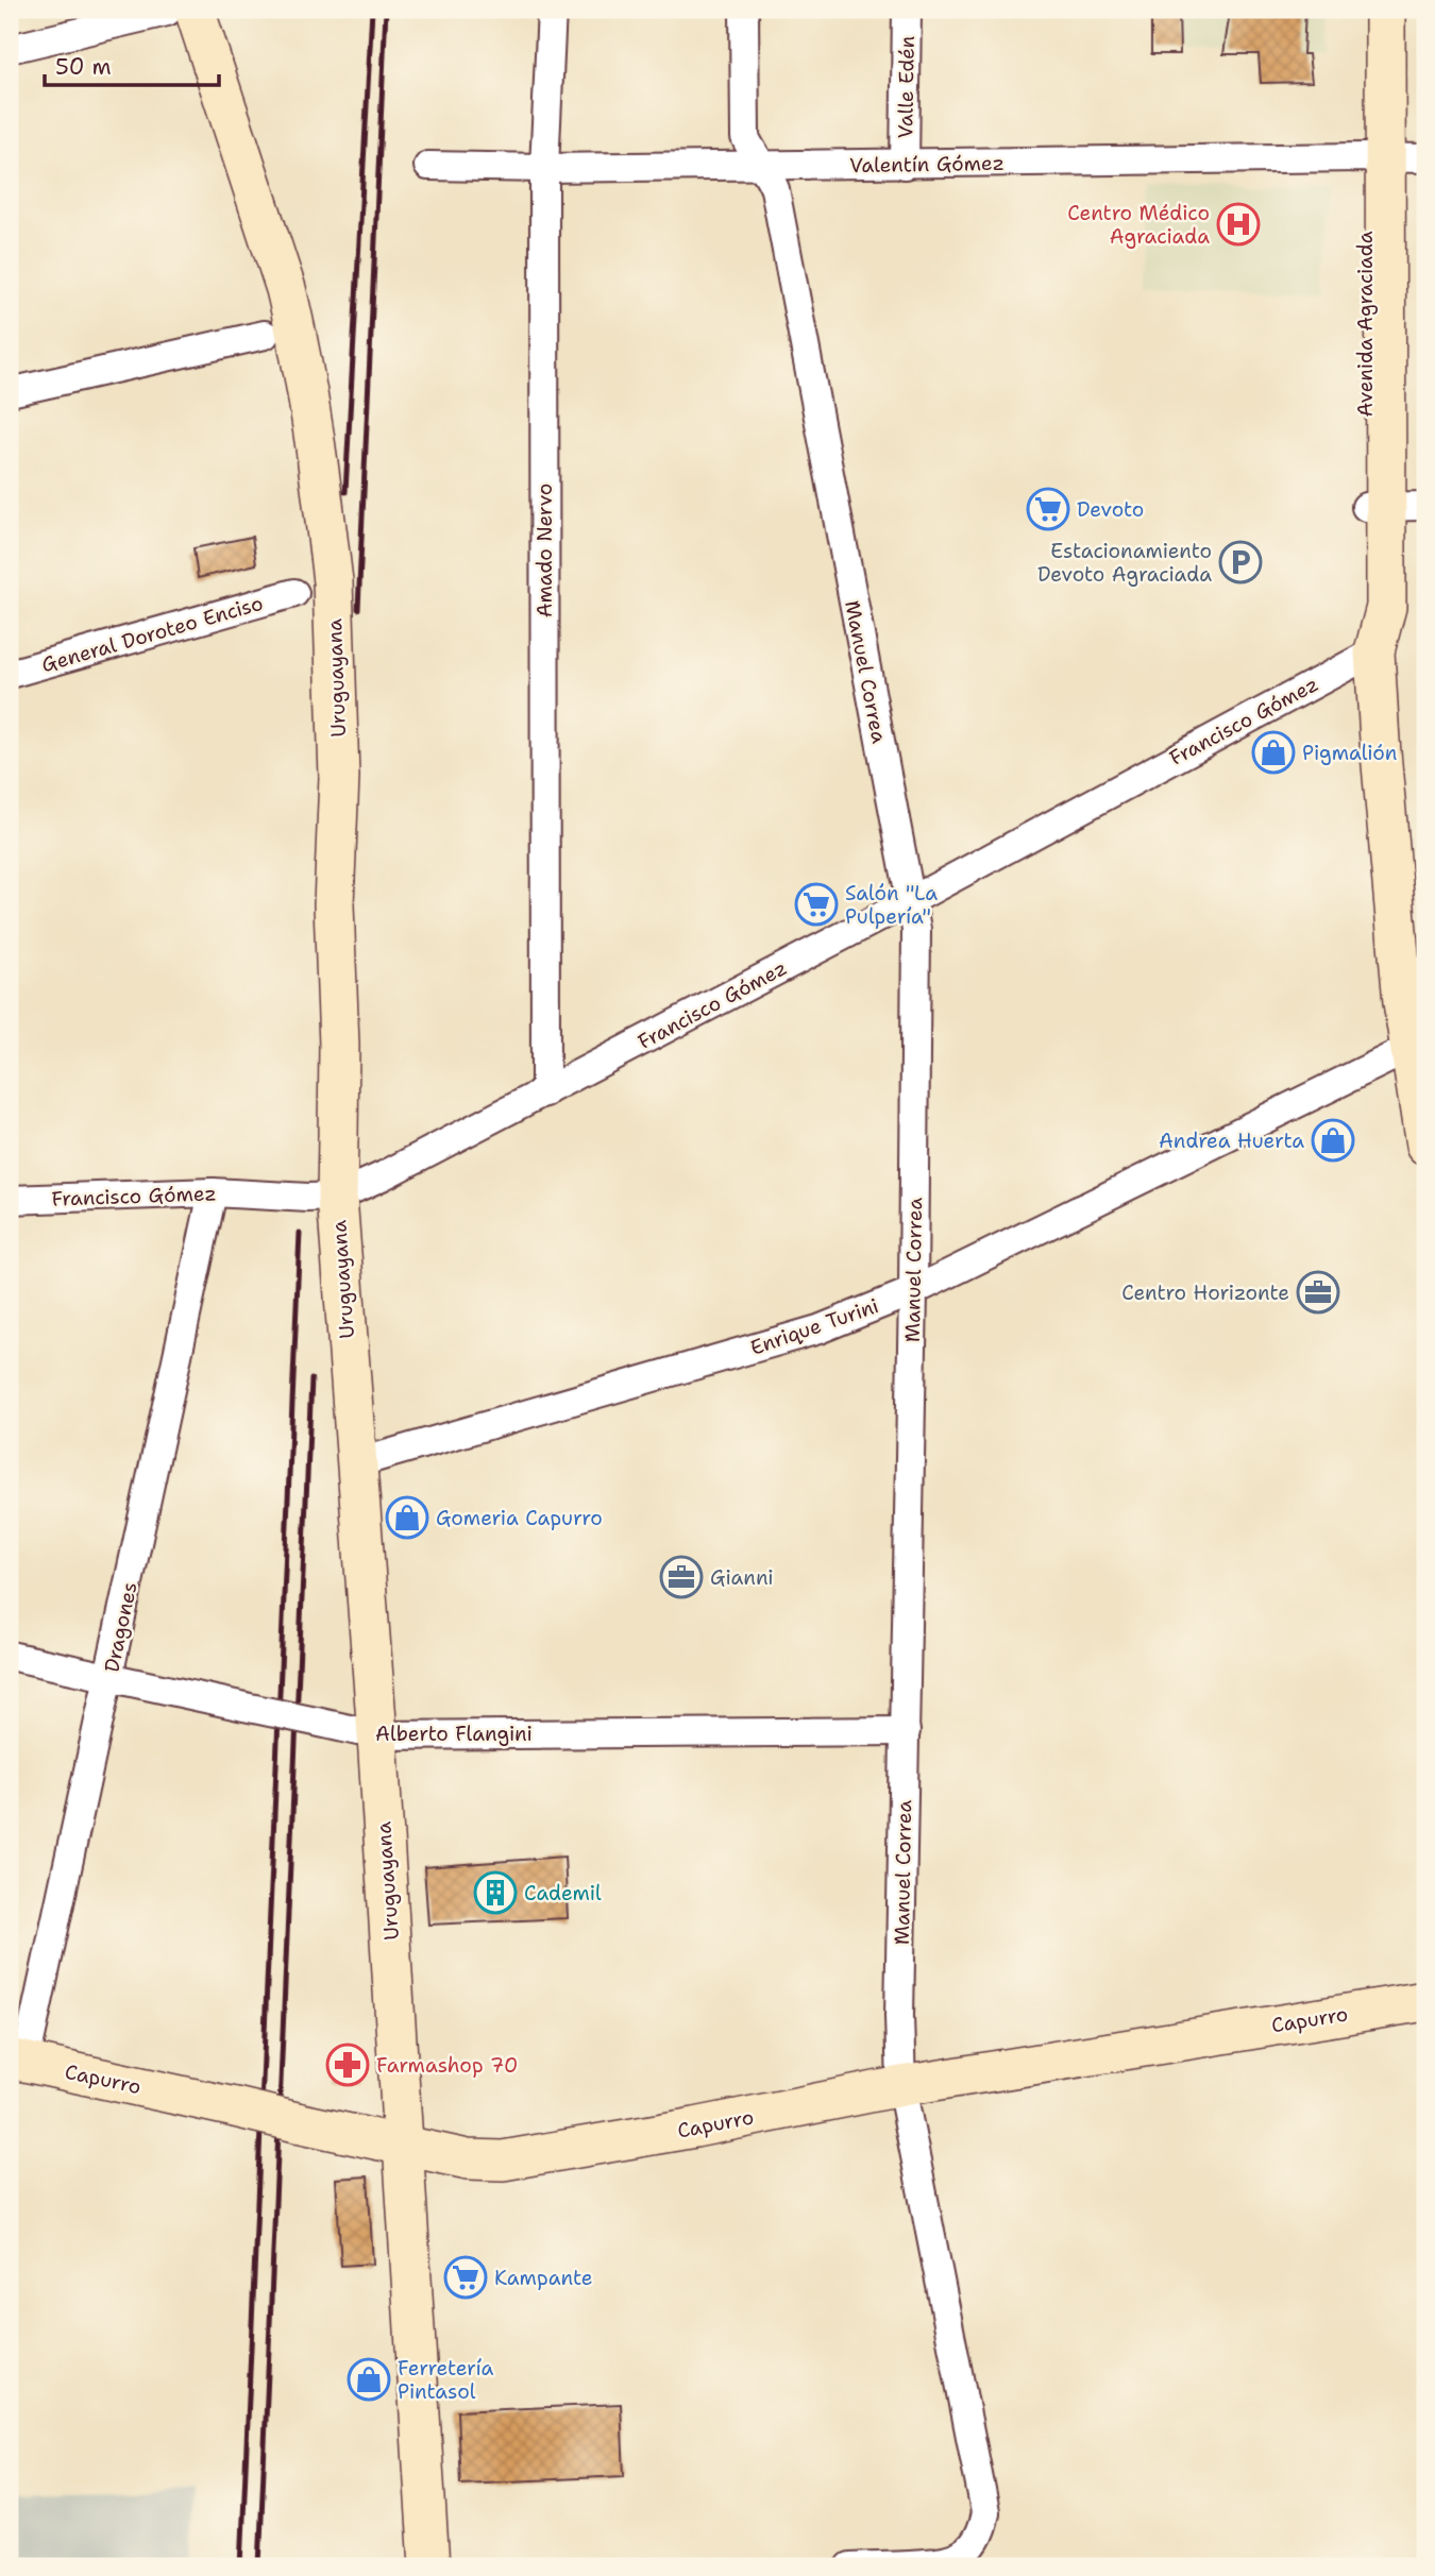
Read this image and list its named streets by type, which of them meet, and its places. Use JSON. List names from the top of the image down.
{
  "streets": {
    "street": [
      "Valle Edén",
      "Valentín Gómez",
      "Avenida Agraciada",
      "Amado Nervo",
      "General Doroteo Enciso",
      "Manuel Correa",
      "Uruguayana",
      "Francisco Gómez",
      "Enrique Turini",
      "Dragones",
      "Alberto Flangini",
      "Capurro"
    ]
  },
  "crossings": [
    ["Valle Edén", "Valentín Gómez"],
    ["Valentín Gómez", "Avenida Agraciada"],
    ["Valentín Gómez", "Amado Nervo"],
    ["Valentín Gómez", "Manuel Correa"],
    ["Avenida Agraciada", "Francisco Gómez"],
    ["Avenida Agraciada", "Enrique Turini"],
    ["Amado Nervo", "Francisco Gómez"],
    ["Manuel Correa", "Francisco Gómez"],
    ["Manuel Correa", "Enrique Turini"],
    ["Manuel Correa", "Alberto Flangini"],
    ["Manuel Correa", "Capurro"],
    ["Uruguayana", "Francisco Gómez"],
    ["Uruguayana", "Enrique Turini"],
    ["Uruguayana", "Alberto Flangini"],
    ["Uruguayana", "Capurro"],
    ["Francisco Gómez", "Dragones"],
    ["Dragones", "Alberto Flangini"],
    ["Dragones", "Capurro"]
  ],
  "places": {
    "hospital": ["Centro Médico Agraciada"],
    "supermarket": ["Devoto", "Salón \"La Pulpería\"", "Kampante"],
    "parking": ["Estacionamiento Devoto Agraciada"],
    "shop": [
      "Pigmalión",
      "Andrea Huerta",
      "Gomeria Capurro",
      "Ferretería Pintasol"
    ],
    "office": ["Centro Horizonte", "Gianni"],
    "building": ["Cademil"],
    "pharmacy": ["Farmashop 70"]
  },
  "scale_bar": "50 m"
}
